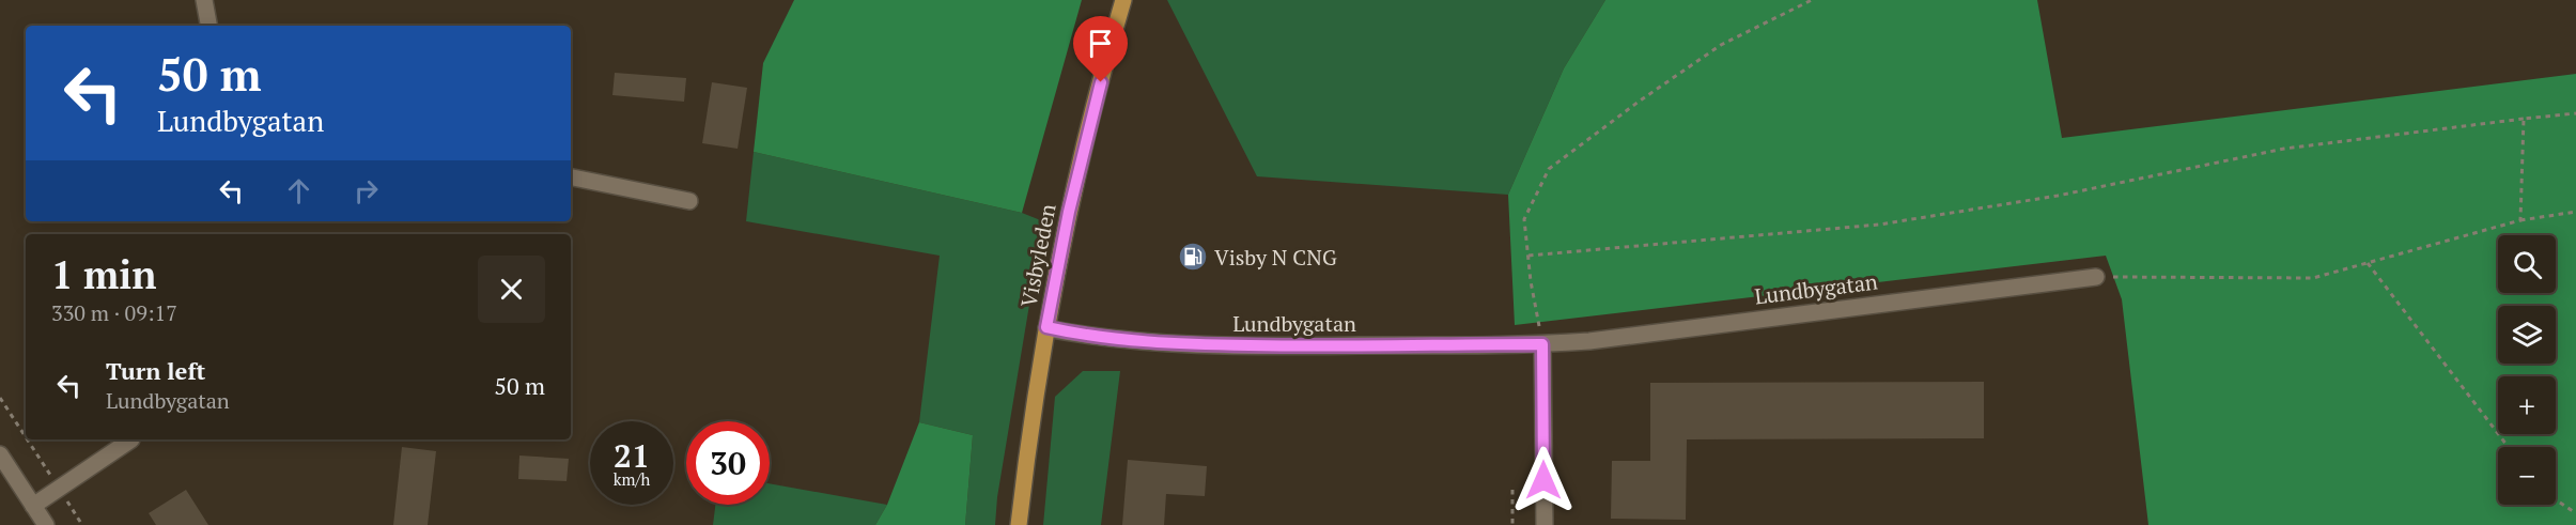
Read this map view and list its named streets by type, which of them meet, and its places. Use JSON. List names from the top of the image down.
{
  "streets": {
    "main road": ["Visbyleden"],
    "street": ["Lundbygatan"]
  },
  "crossings": [
    ["Visbyleden", "Lundbygatan"]
  ],
  "places": {
    "fuel station": ["Visby N CNG"]
  },
  "page": {
    "turn": ["50 m", "Lundbygatan"],
    "heading": ["1 min", "330 m · 09:17"],
    "map_buttons": ["+", "−"],
    "list": [
      {
        "name": "Turn left",
        "note": "Lundbygatan",
        "value": "50 m"
      }
    ],
    "speed": "21 km/h",
    "limit": "30"
  }
}
